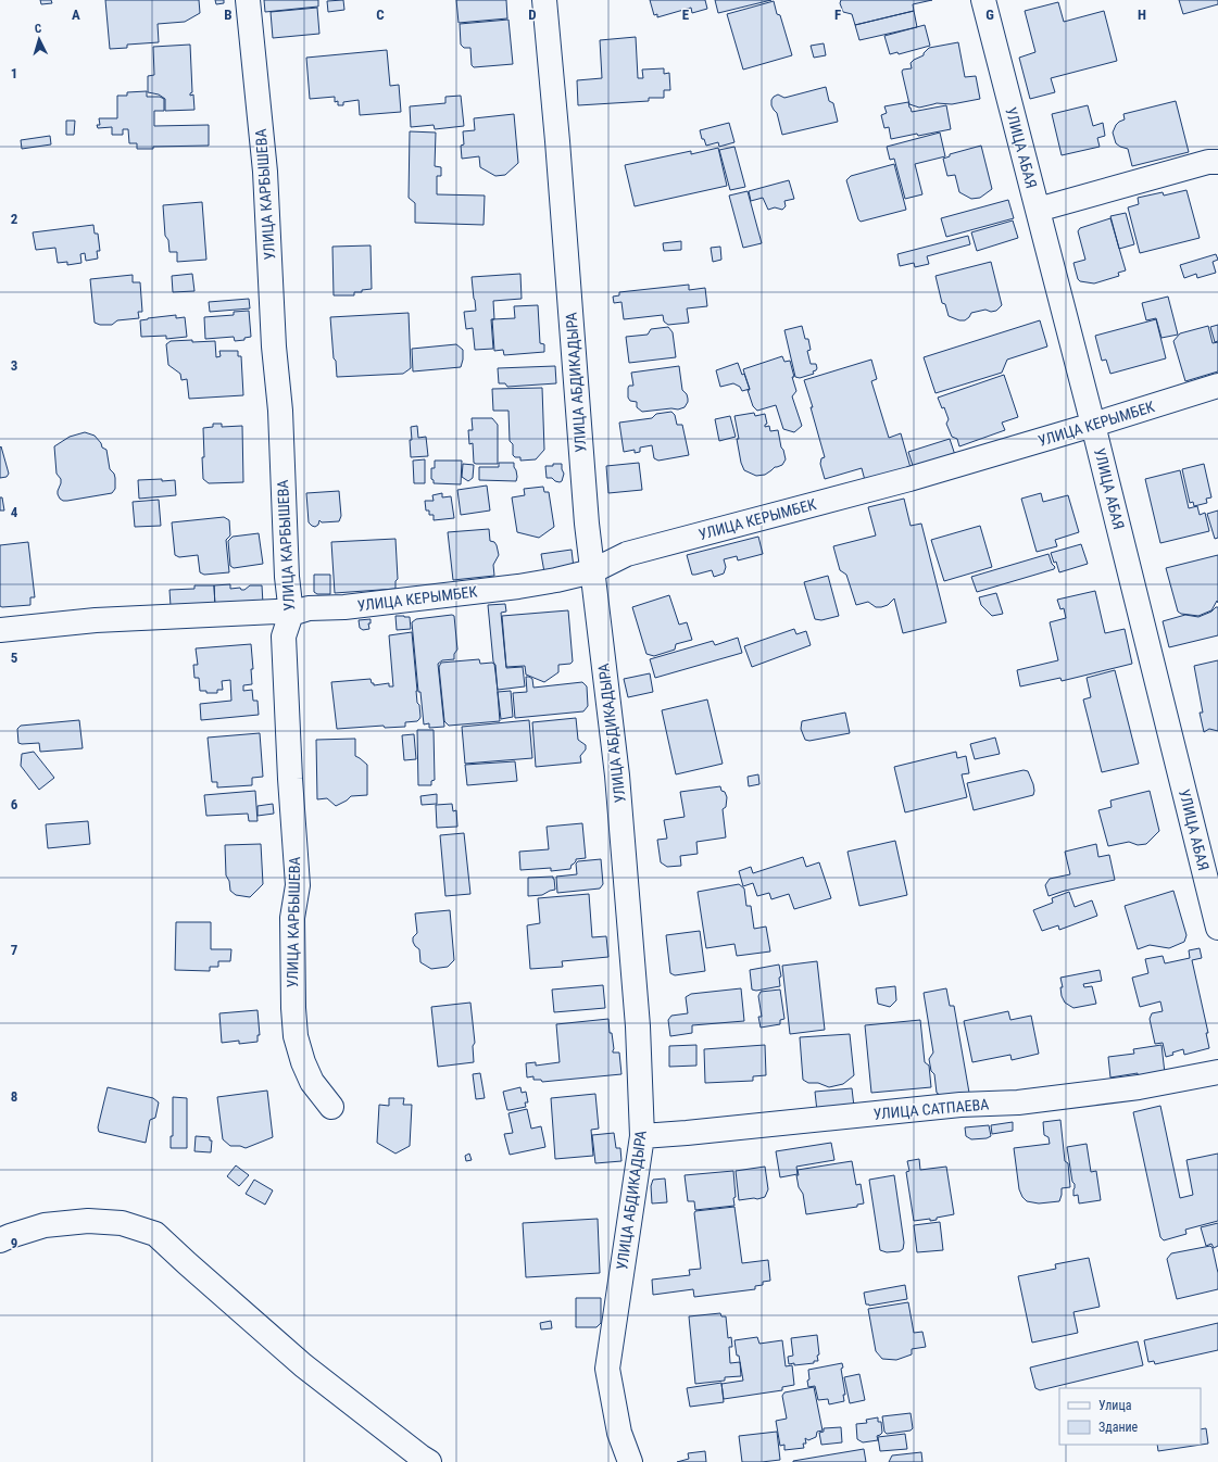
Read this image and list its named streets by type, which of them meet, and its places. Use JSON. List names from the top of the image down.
{
  "streets": {
    "street": [
      "УЛИЦА АБАЯ",
      "УЛИЦА КАРБЫШЕВА",
      "УЛИЦА АБДИКАДЫРА",
      "УЛИЦА КЕРЫМБЕК",
      "УЛИЦА САТПАЕВА"
    ]
  },
  "crossings": [
    ["УЛИЦА АБАЯ", "УЛИЦА КЕРЫМБЕК"],
    ["УЛИЦА КАРБЫШЕВА", "УЛИЦА КЕРЫМБЕК"],
    ["УЛИЦА АБДИКАДЫРА", "УЛИЦА КЕРЫМБЕК"],
    ["УЛИЦА АБДИКАДЫРА", "УЛИЦА САТПАЕВА"]
  ],
  "legend": ["Улица", "Здание"],
  "north": "top",
  "grid": {
    "columns": [
      "A",
      "B",
      "C",
      "D",
      "E",
      "F",
      "G",
      "H"
    ],
    "rows": [
      "1",
      "2",
      "3",
      "4",
      "5",
      "6",
      "7",
      "8",
      "9"
    ]
  }
}
